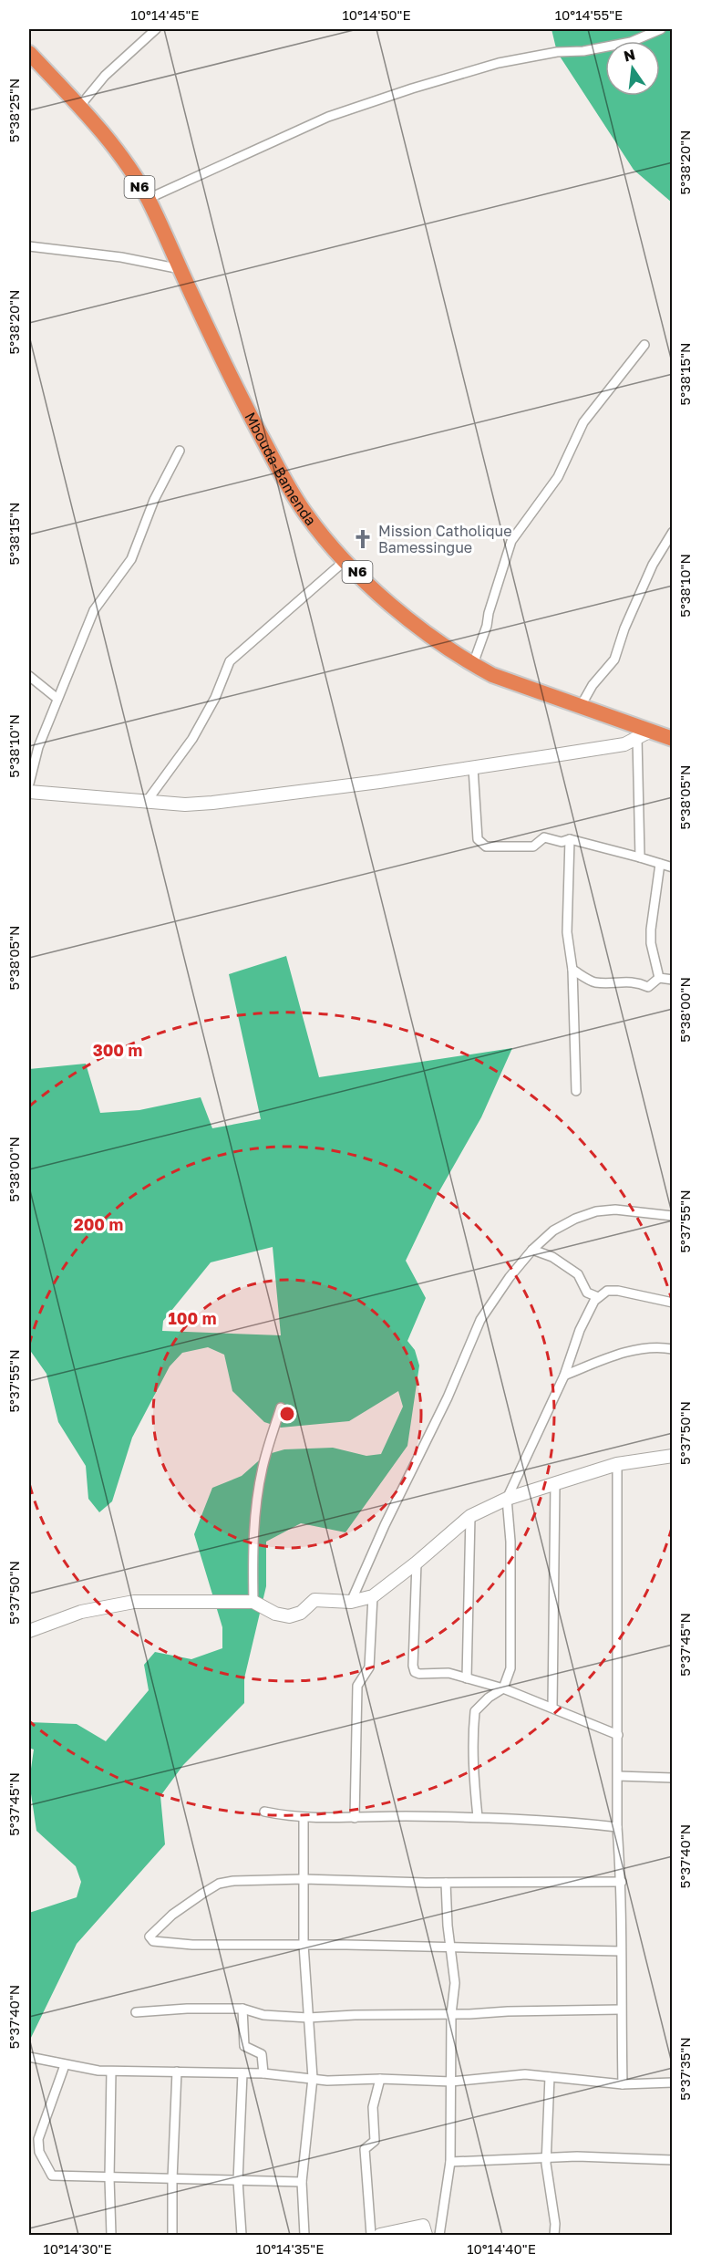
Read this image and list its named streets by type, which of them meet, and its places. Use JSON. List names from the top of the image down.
{
  "streets": {
    "highway": ["N6", "Mbouda-Bamenda"]
  },
  "places": {
    "church": ["Mission Catholique Bamessingue"]
  },
  "north": "top",
  "coordinates": [
    "10°14'45\"E",
    "10°14'50\"E",
    "10°14'55\"E",
    "5°38'25\"N",
    "5°38'20\"N",
    "5°38'15\"N",
    "5°38'10\"N",
    "5°38'05\"N",
    "5°38'00\"N",
    "5°37'55\"N",
    "5°37'50\"N",
    "5°37'45\"N",
    "5°37'40\"N",
    "5°37'35\"N",
    "10°14'30\"E",
    "10°14'35\"E",
    "10°14'40\"E"
  ],
  "rings": ["300 m", "200 m", "100 m"]
}
